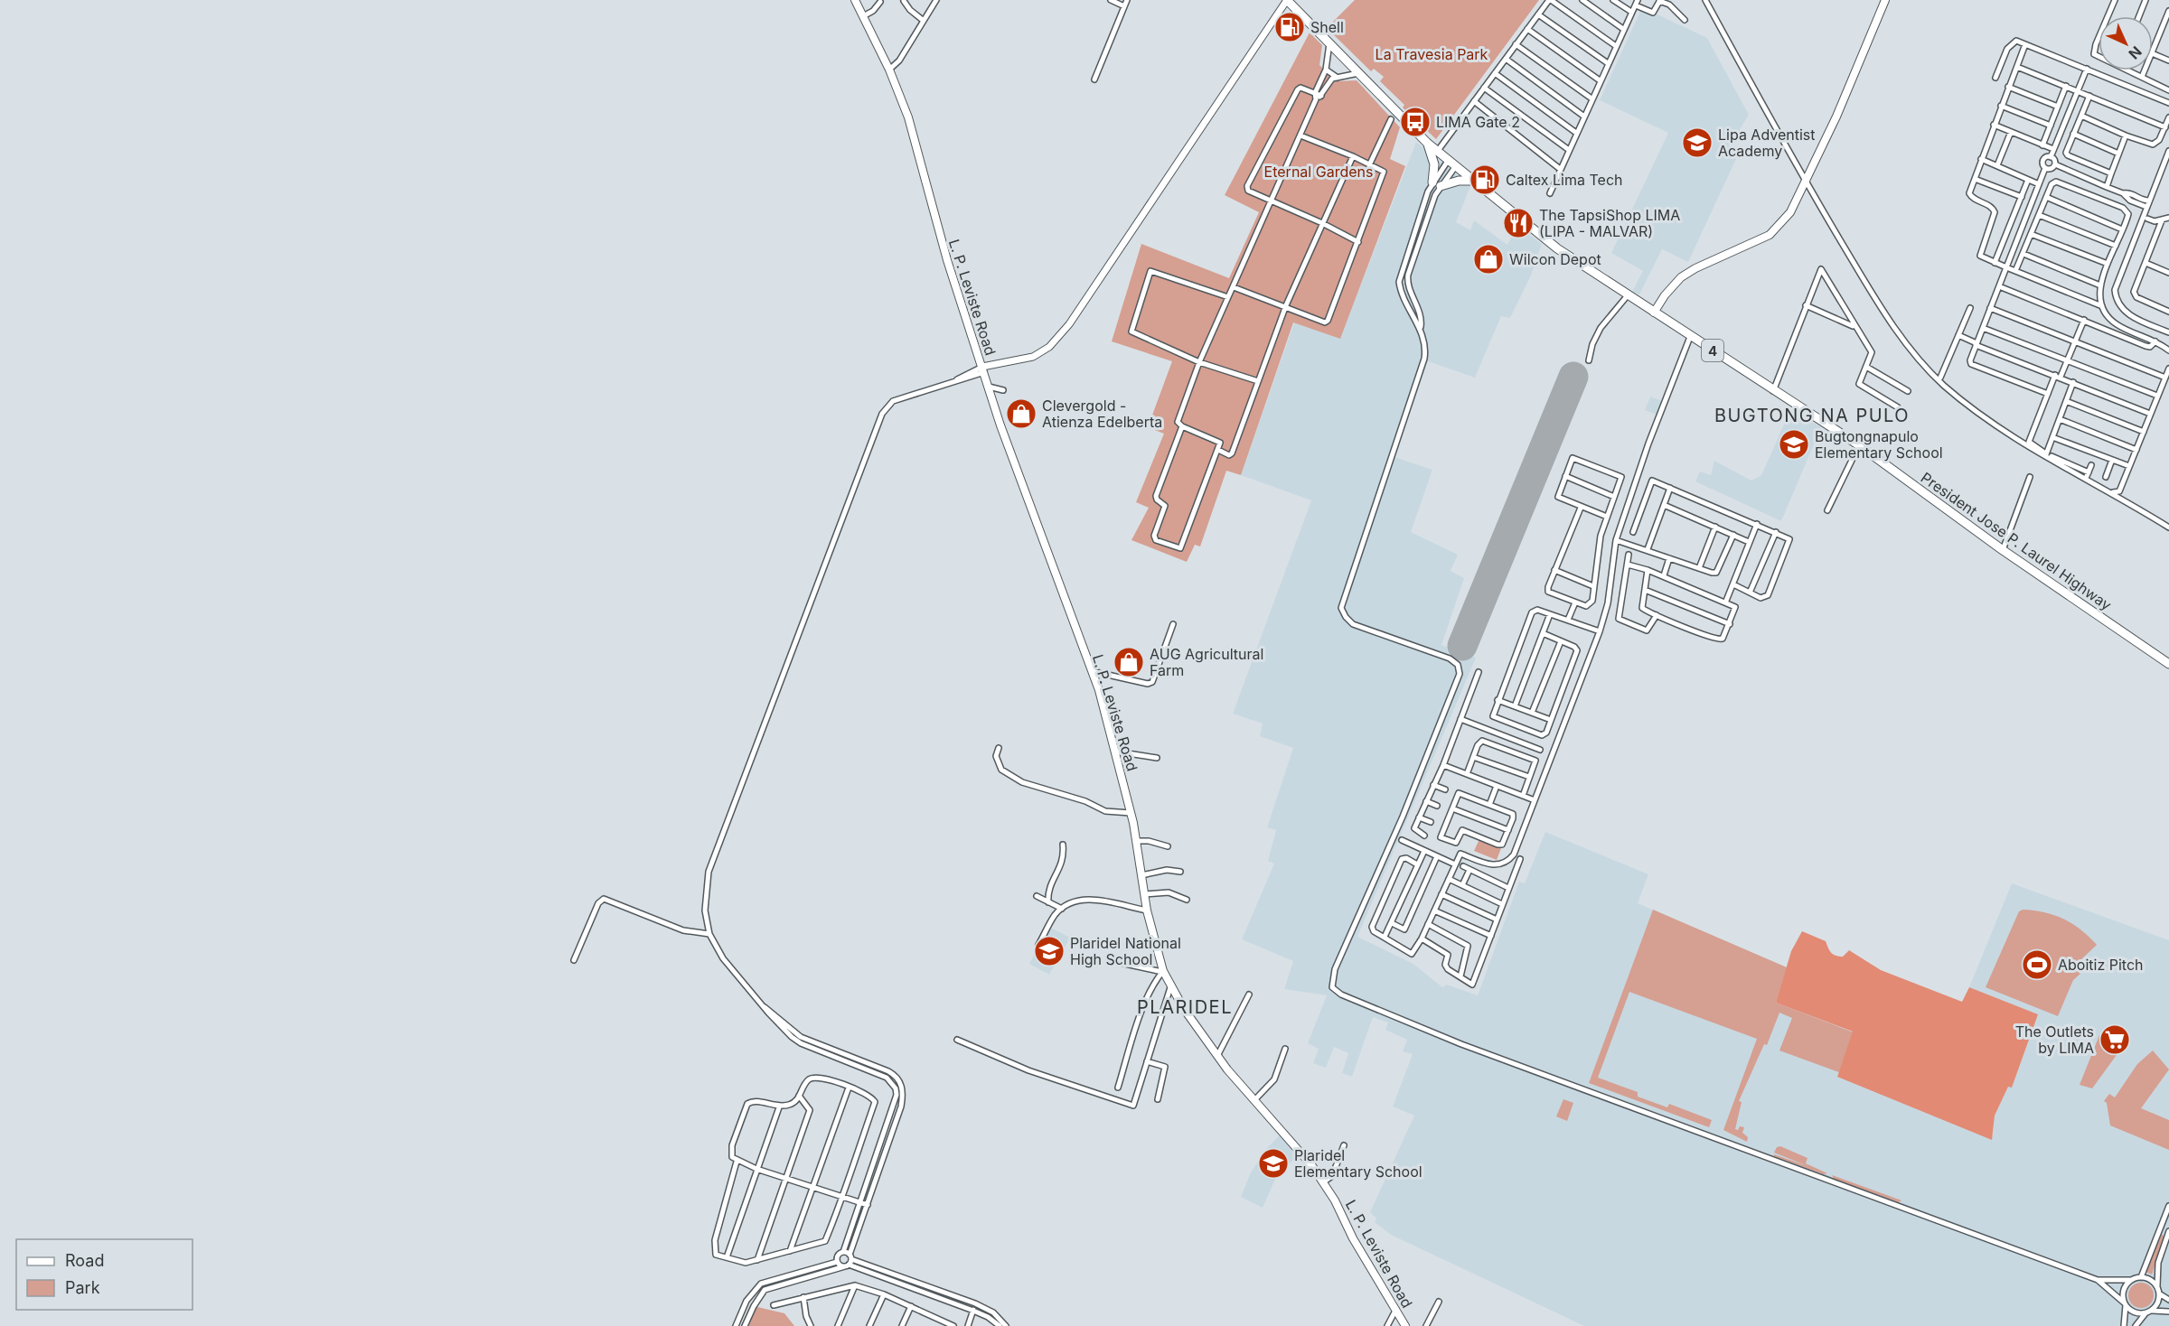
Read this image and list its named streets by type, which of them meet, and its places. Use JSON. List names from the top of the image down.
{
  "streets": {
    "highway": ["4", "President Jose P. Laurel Highway"],
    "main road": ["L. P. Leviste Road"]
  },
  "districts": ["BUGTONG NA PULO", "PLARIDEL"],
  "parks": ["La Travesia Park", "Eternal Gardens"],
  "places": {
    "fuel station": ["Shell", "Caltex Lima Tech"],
    "bus stop": ["LIMA Gate 2"],
    "school or university": [
      "Lipa Adventist Academy",
      "Bugtongnapulo Elementary School",
      "Plaridel National High School",
      "Plaridel Elementary School"
    ],
    "restaurant": ["The TapsiShop LIMA (LIPA - MALVAR)"],
    "shop": ["Wilcon Depot", "Clevergold - Atienza Edelberta", "AUG Agricultural Farm"],
    "sports": ["Aboitiz Pitch"],
    "supermarket": ["The Outlets by LIMA"]
  },
  "legend": ["Road", "Park"],
  "north": "bottom right"
}
